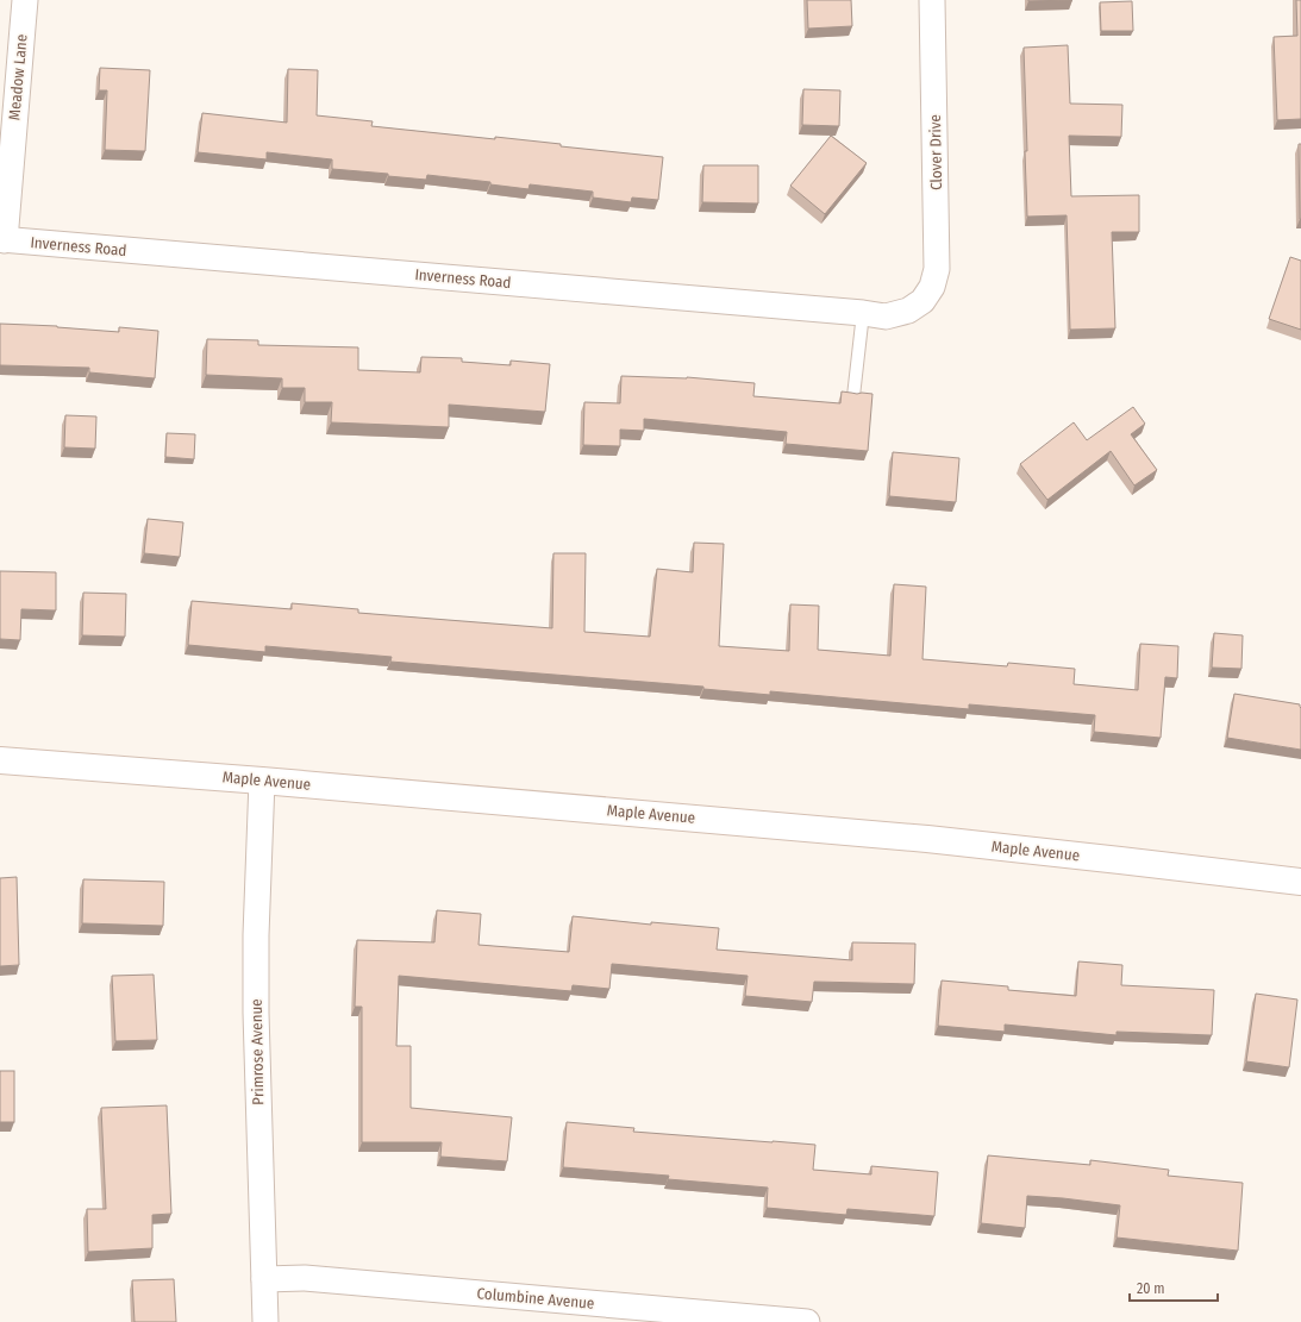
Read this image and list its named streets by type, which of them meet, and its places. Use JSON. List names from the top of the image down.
{
  "streets": {
    "main road": ["Maple Avenue"],
    "street": [
      "Meadow Lane",
      "Clover Drive",
      "Inverness Road",
      "Primrose Avenue",
      "Columbine Avenue"
    ]
  },
  "crossings": [
    ["Meadow Lane", "Inverness Road"],
    ["Clover Drive", "Inverness Road"],
    ["Maple Avenue", "Primrose Avenue"],
    ["Primrose Avenue", "Columbine Avenue"]
  ],
  "scale_bar": "20 m"
}
